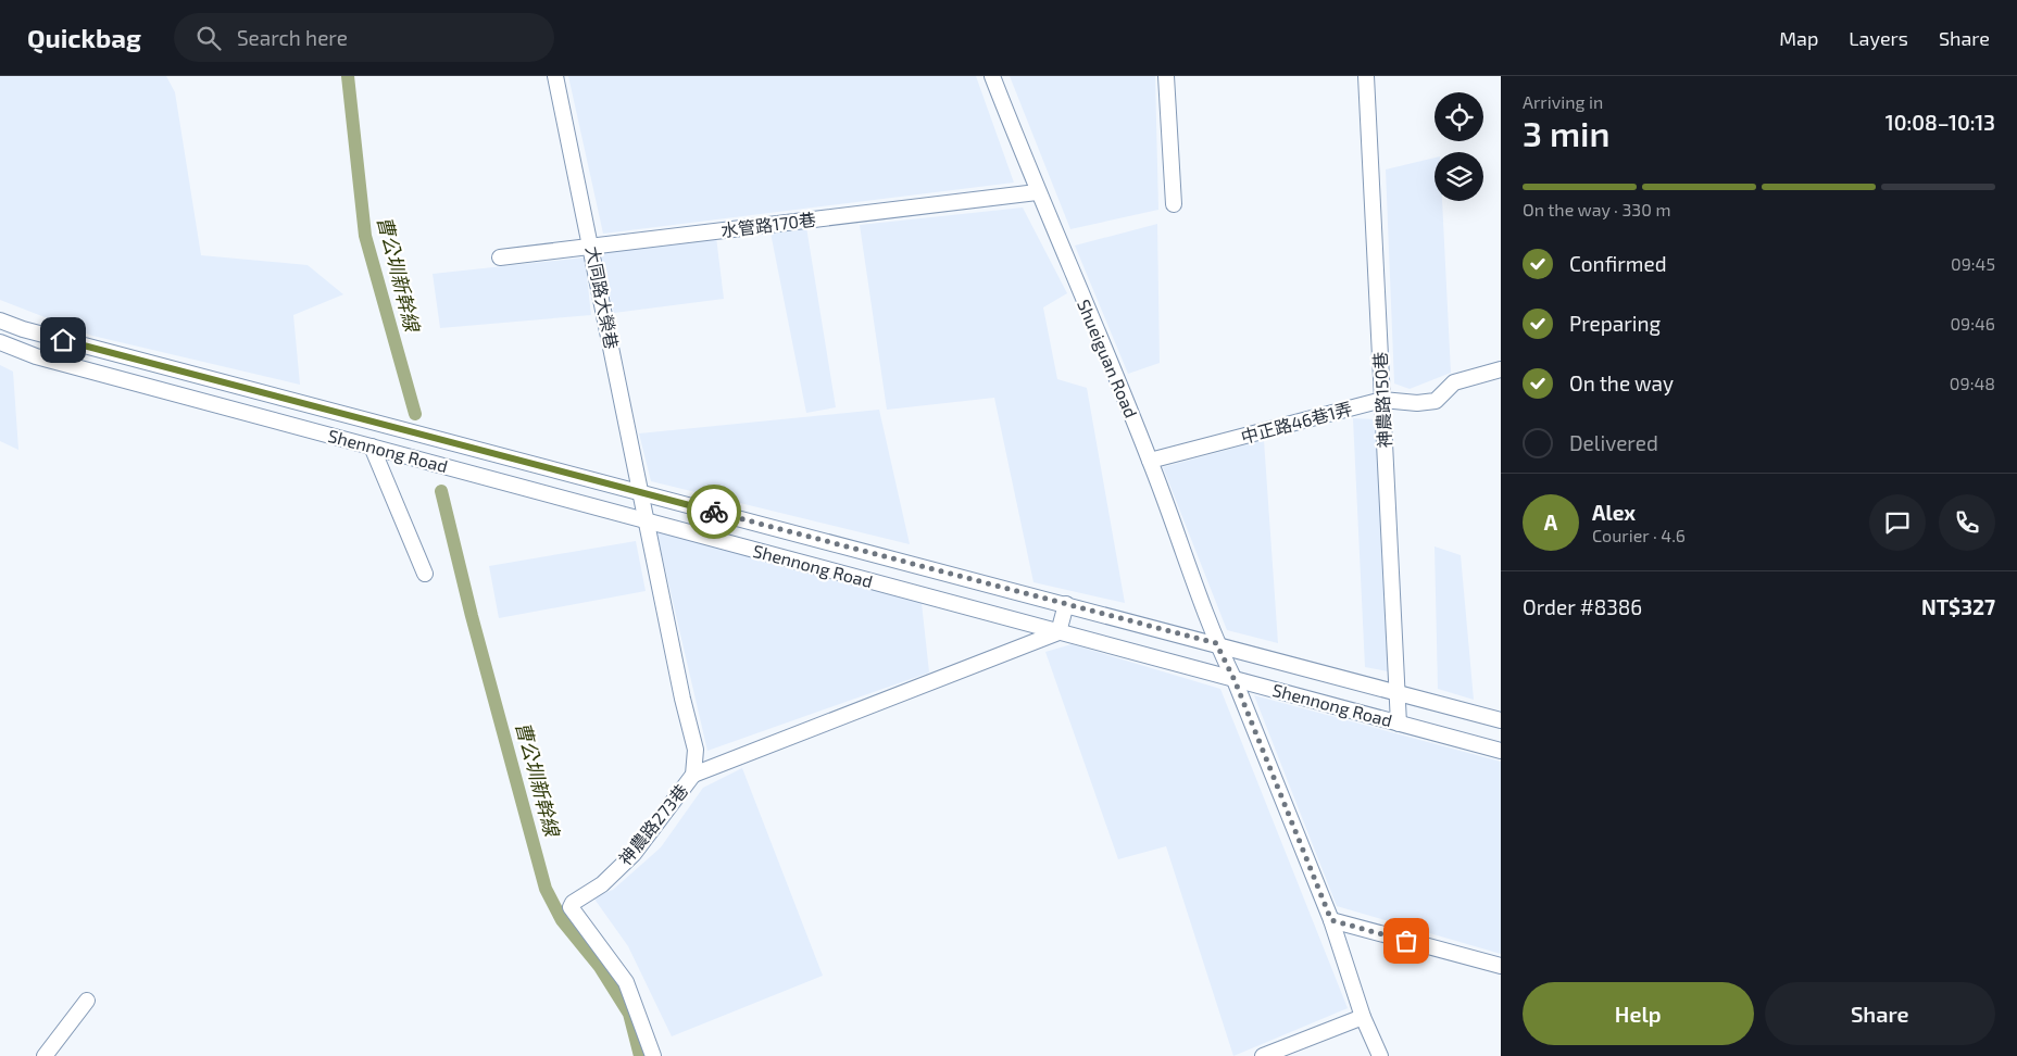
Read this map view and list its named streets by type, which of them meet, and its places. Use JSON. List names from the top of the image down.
{
  "streets": {
    "street": [
      "水管路170巷",
      "大同路大榮巷",
      "Shueiguan Road",
      "神農路150巷",
      "中正路46巷1弄",
      "Shennong Road",
      "神農路273巷"
    ]
  },
  "crossings": [
    ["水管路170巷", "大同路大榮巷"],
    ["水管路170巷", "Shueiguan Road"],
    ["大同路大榮巷", "Shennong Road"],
    ["大同路大榮巷", "神農路273巷"],
    ["Shueiguan Road", "中正路46巷1弄"],
    ["Shueiguan Road", "Shennong Road"],
    ["神農路150巷", "中正路46巷1弄"],
    ["神農路150巷", "Shennong Road"],
    ["Shennong Road", "神農路273巷"]
  ],
  "water": ["曹公圳新幹線"],
  "page": {
    "header": "Quickbag",
    "search": "Search here",
    "nav": ["Map", "Layers", "Share"],
    "heading": ["3 min", "Arriving in", "10:08–10:13"],
    "panel": [
      "Alex",
      "Courier · 4.6",
      "Order #8386",
      "NT$327"
    ],
    "bar": "On the way · 330 m",
    "list": [
      ["Confirmed", "09:45"],
      ["Preparing", "09:46"],
      ["On the way", "09:48"],
      "Delivered"
    ],
    "round": "A",
    "buttons": ["Help", "Share"]
  }
}
